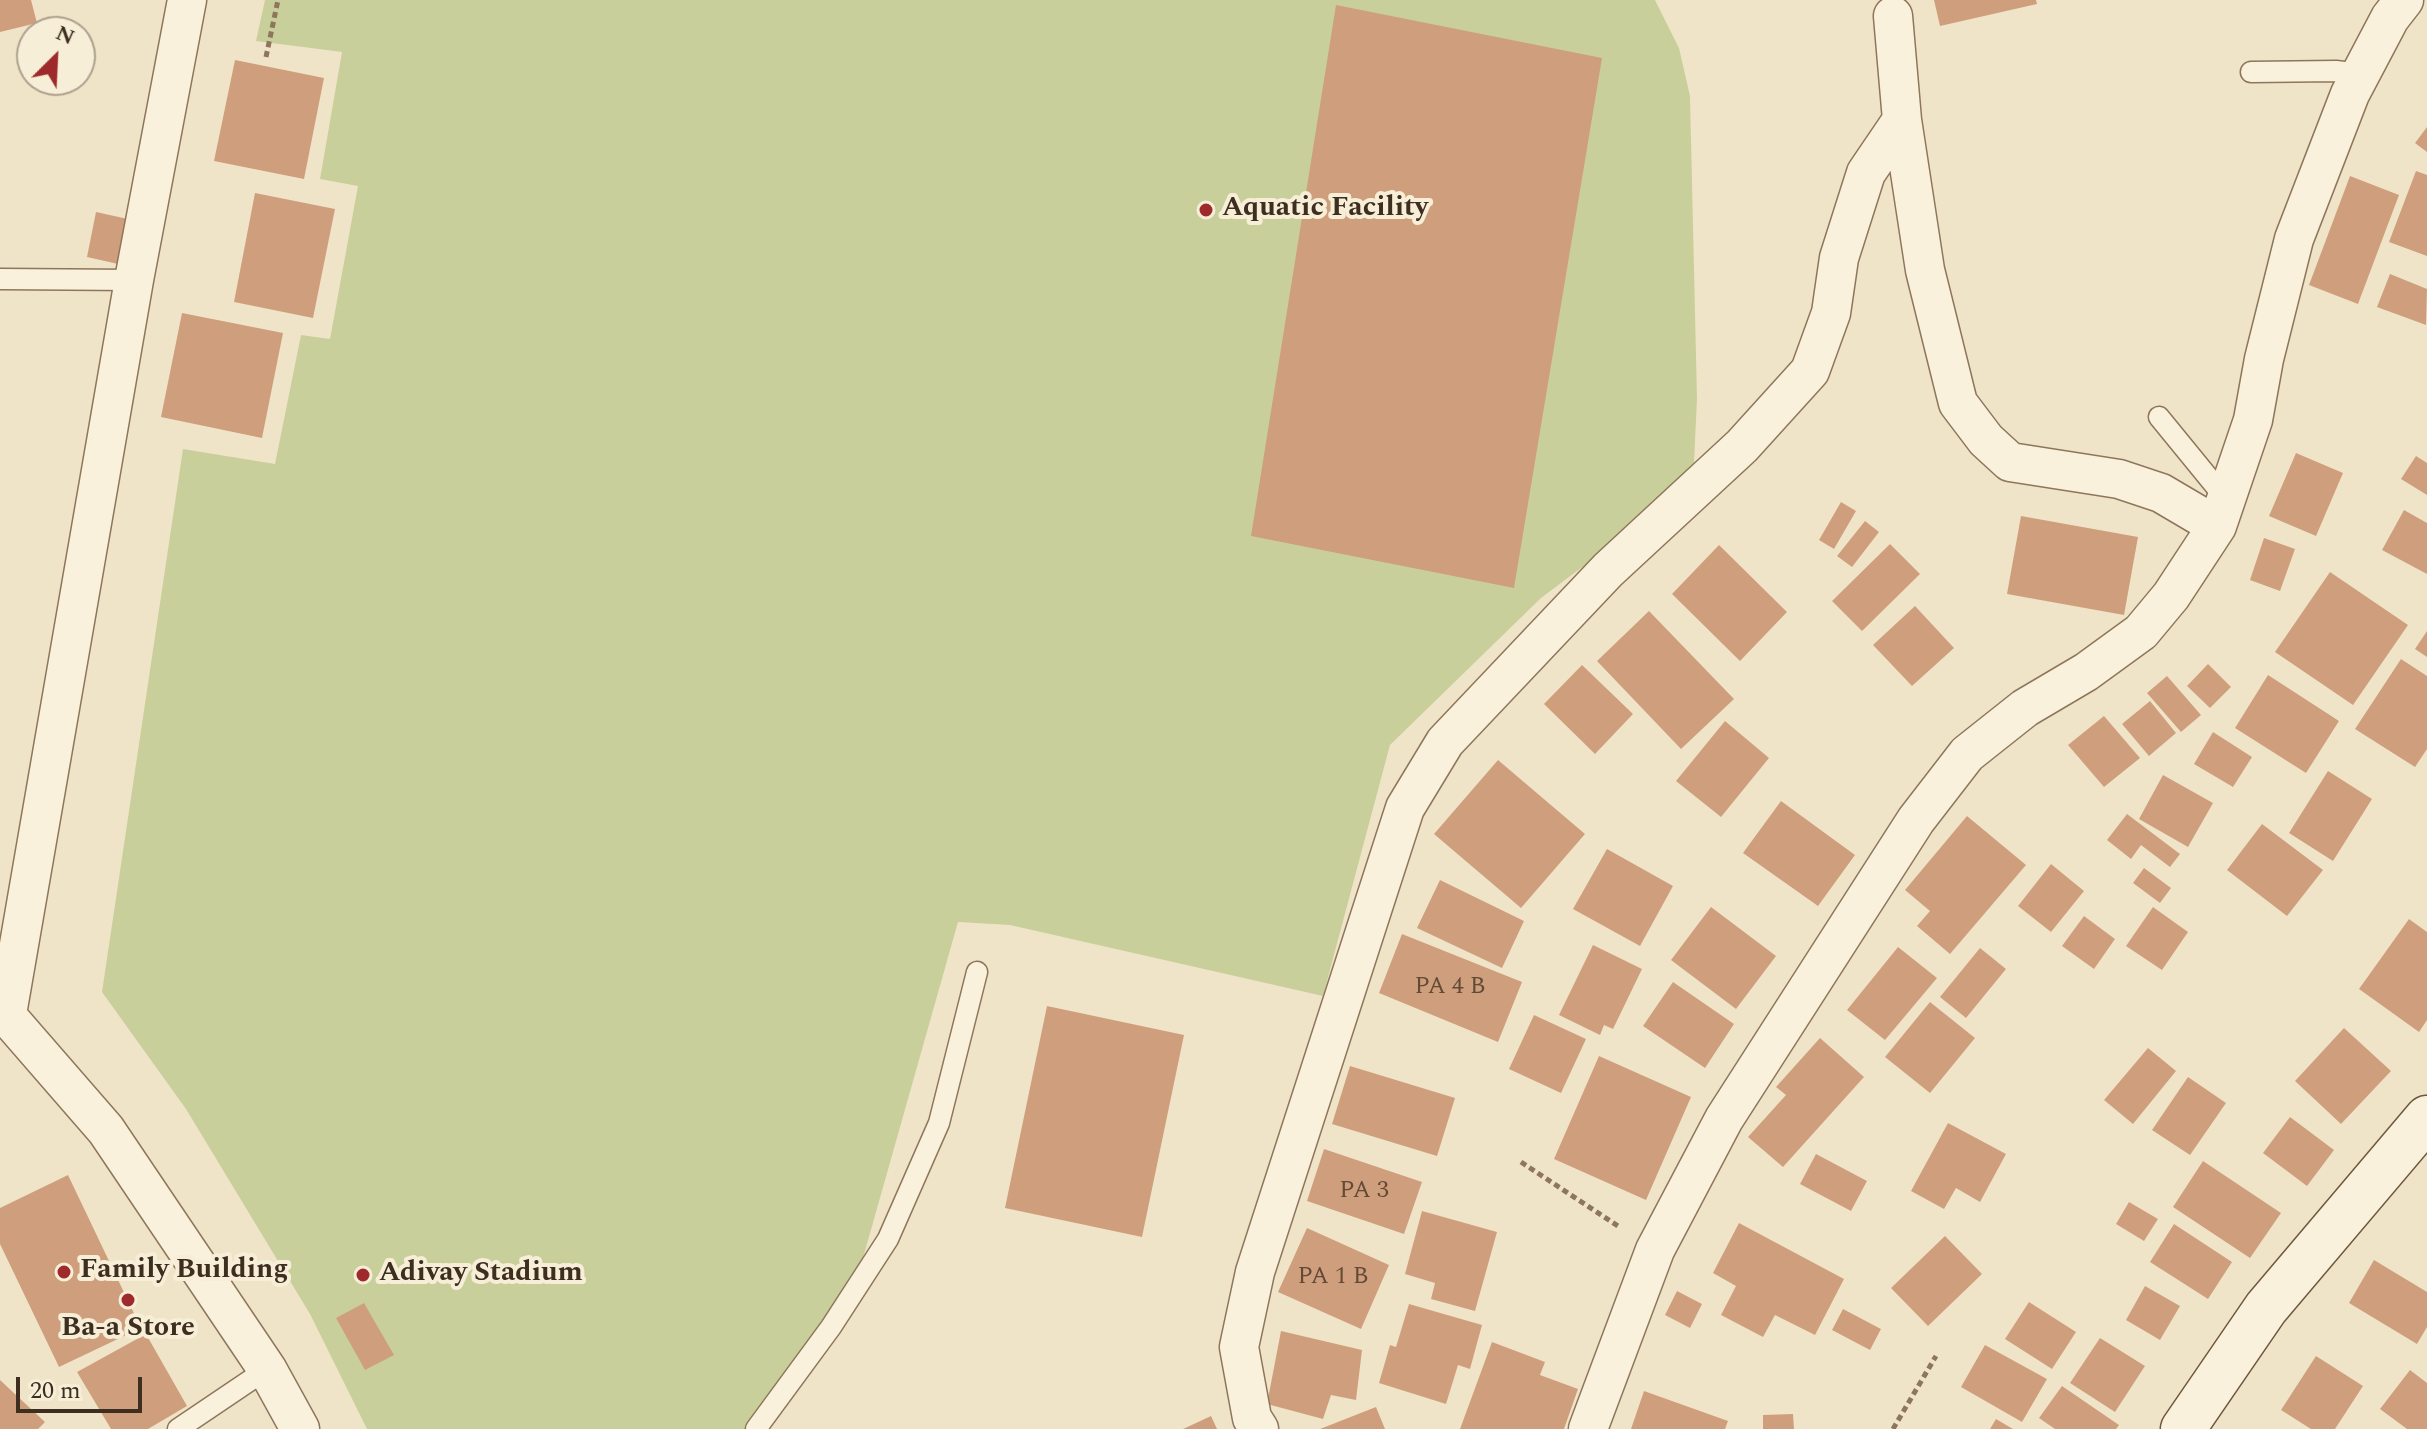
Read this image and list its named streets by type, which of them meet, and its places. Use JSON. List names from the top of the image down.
{
  "places": [
    "Aquatic Facility",
    "Family Building",
    "Adivay Stadium",
    "Ba-a Store"
  ],
  "house_numbers": ["PA 4 B", "PA 3", "PA 1 B"],
  "scale_bar": "20 m",
  "north": "top right"
}
